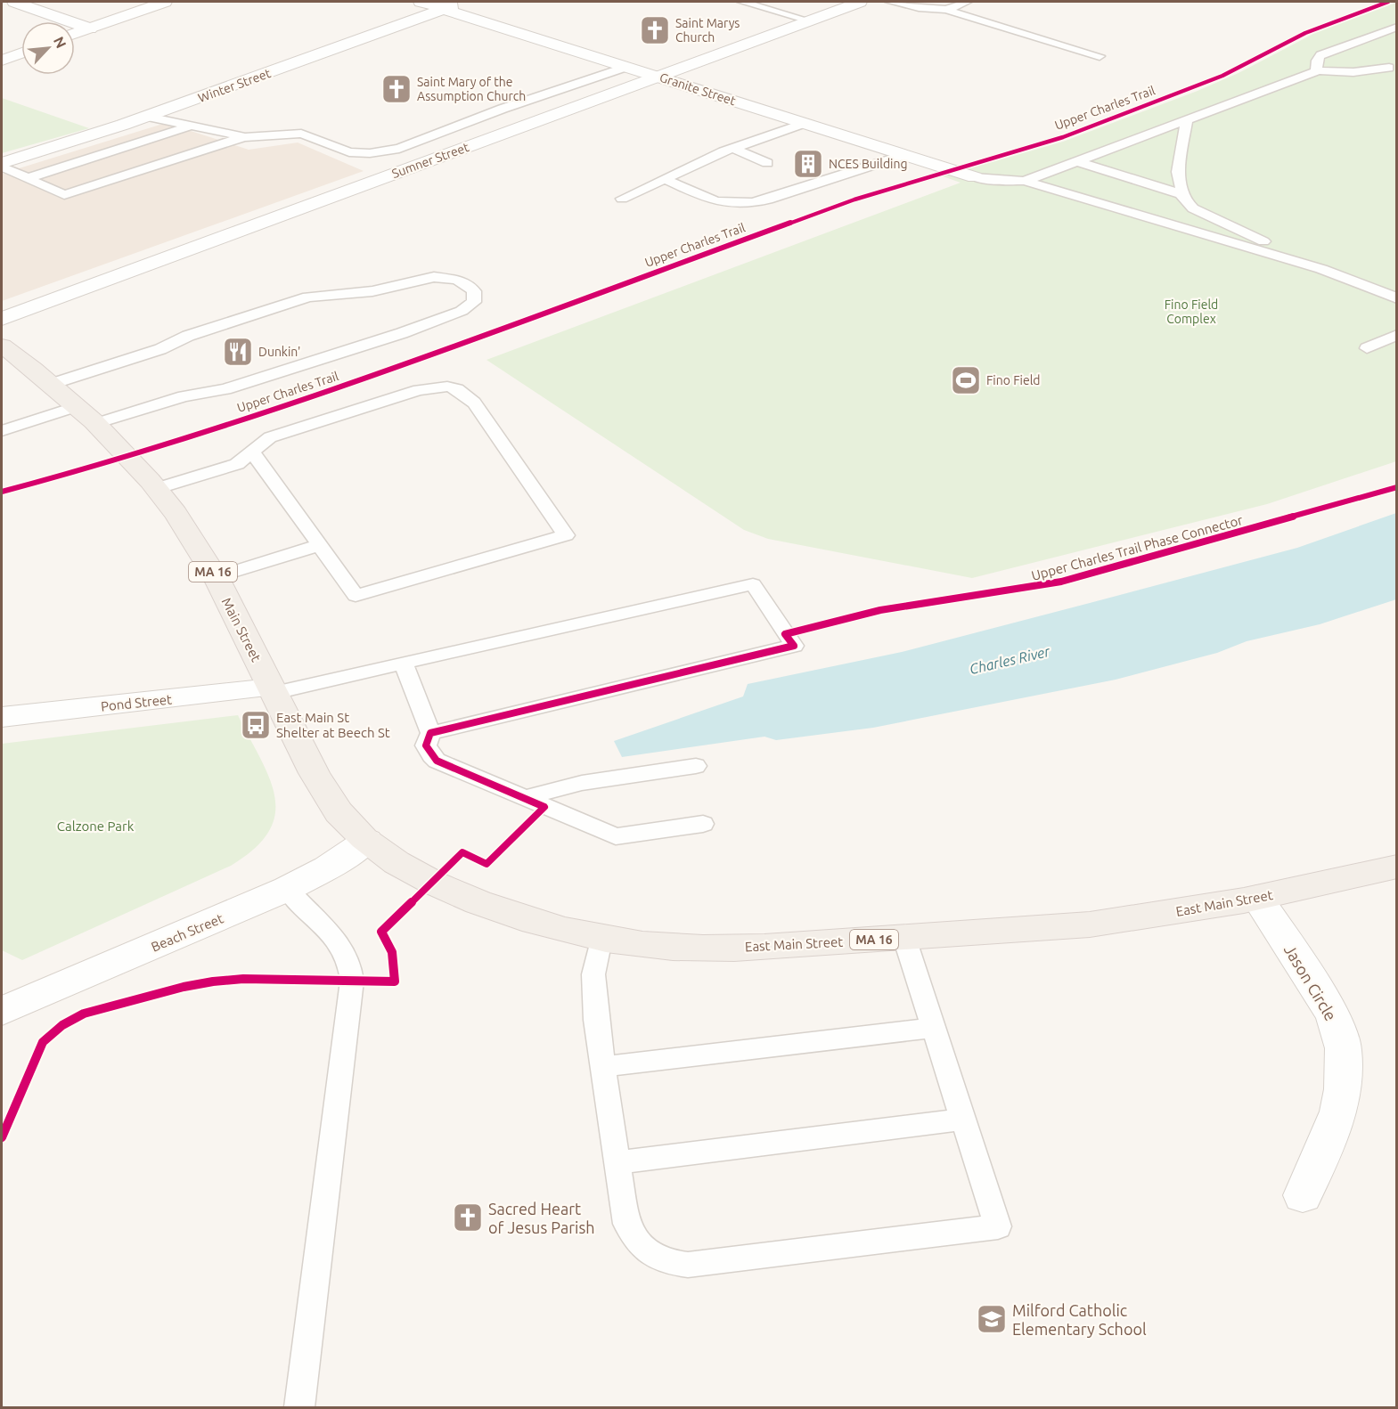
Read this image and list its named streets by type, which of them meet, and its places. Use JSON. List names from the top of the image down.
{
  "streets": {
    "main road": ["MA 16", "Main Street", "East Main Street"],
    "street": [
      "Winter Street",
      "Granite Street",
      "Sumner Street",
      "Pond Street",
      "Beach Street",
      "Jason Circle"
    ],
    "cycle path": ["Upper Charles Trail", "Upper Charles Trail Phase Connector"]
  },
  "crossings": [
    ["Winter Street", "Granite Street"],
    ["Granite Street", "Sumner Street"],
    ["Main Street", "Pond Street"],
    ["Main Street", "East Main Street"],
    ["Main Street", "Beach Street"],
    ["East Main Street", "Beach Street"],
    ["East Main Street", "Jason Circle"]
  ],
  "water": ["Charles River"],
  "parks": ["Fino Field Complex", "Calzone Park"],
  "places": {
    "church": ["Saint Marys Church", "Saint Mary of the Assumption Church", "Sacred Heart of Jesus Parish"],
    "building": ["NCES Building"],
    "restaurant": ["Dunkin'"],
    "sports": ["Fino Field"],
    "bus stop": ["East Main St Shelter at Beech St"],
    "school or university": ["Milford Catholic Elementary School"]
  },
  "north": "top right"
}
